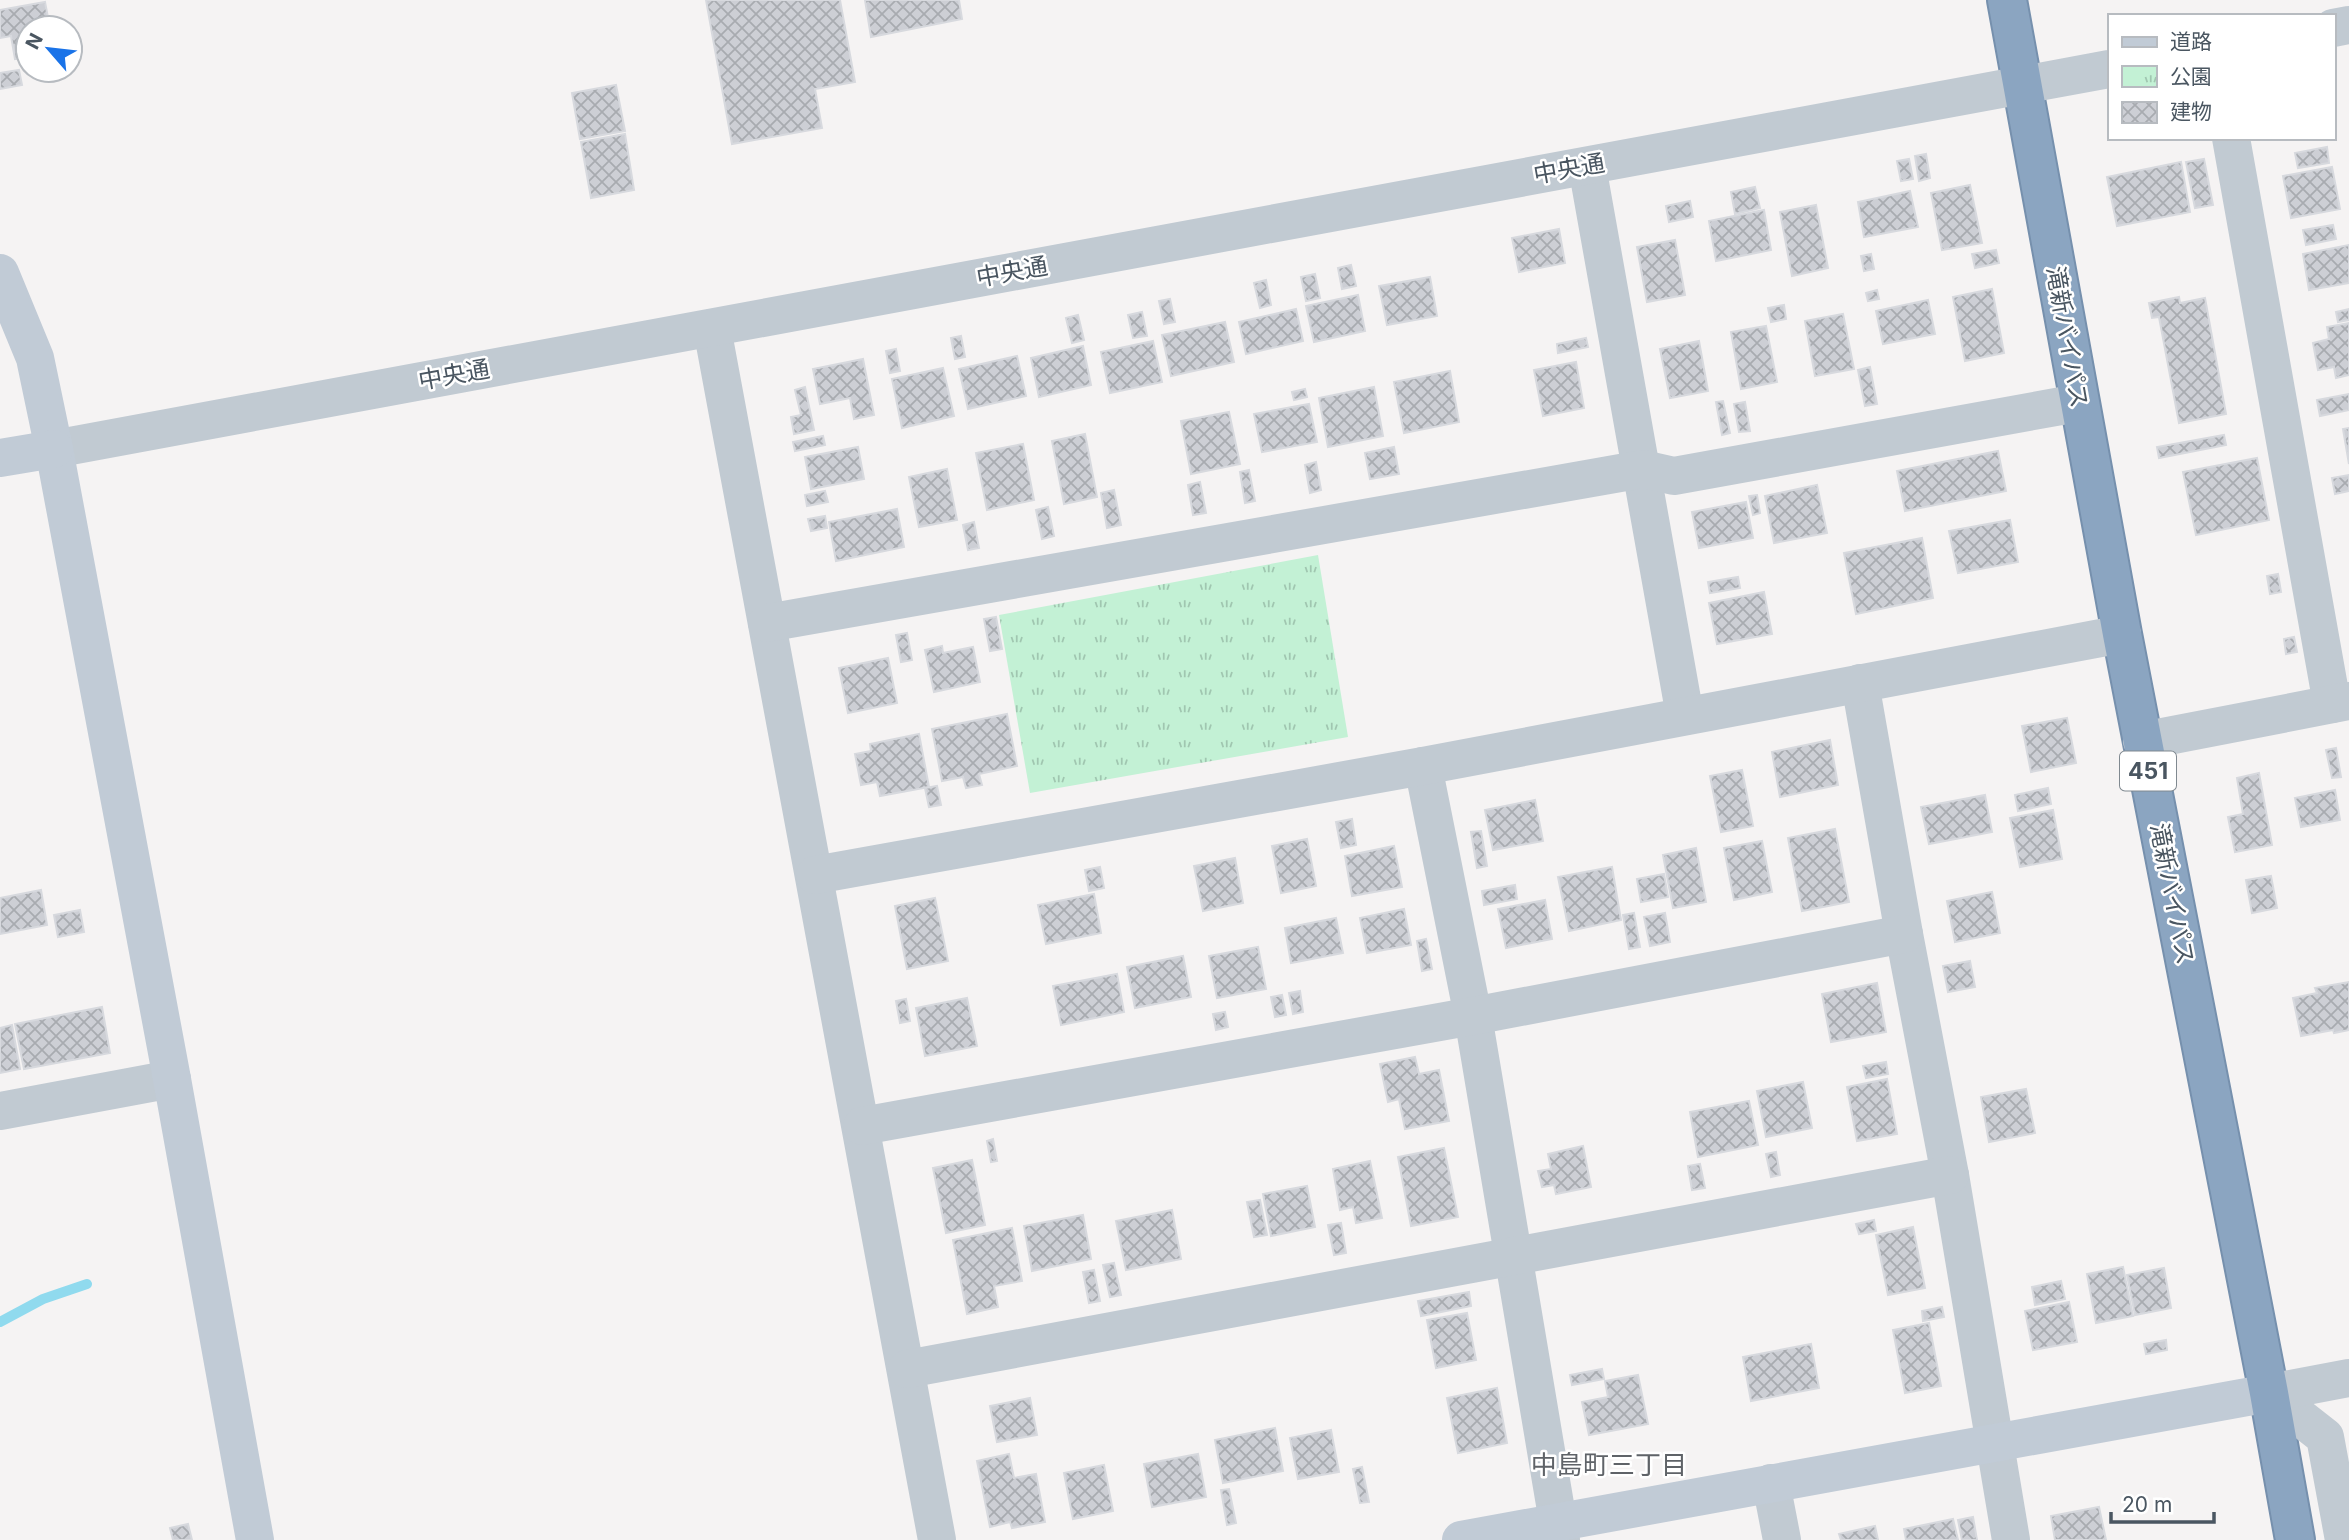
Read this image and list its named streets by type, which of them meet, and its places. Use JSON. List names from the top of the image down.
{
  "streets": {
    "highway": ["滝新バイパス", "451"],
    "street": ["中央通"]
  },
  "crossings": [
    ["中央通", "滝新バイパス"]
  ],
  "districts": ["中島町三丁目"],
  "legend": ["道路", "公園", "建物"],
  "scale_bar": "20 m",
  "north": "top left"
}
